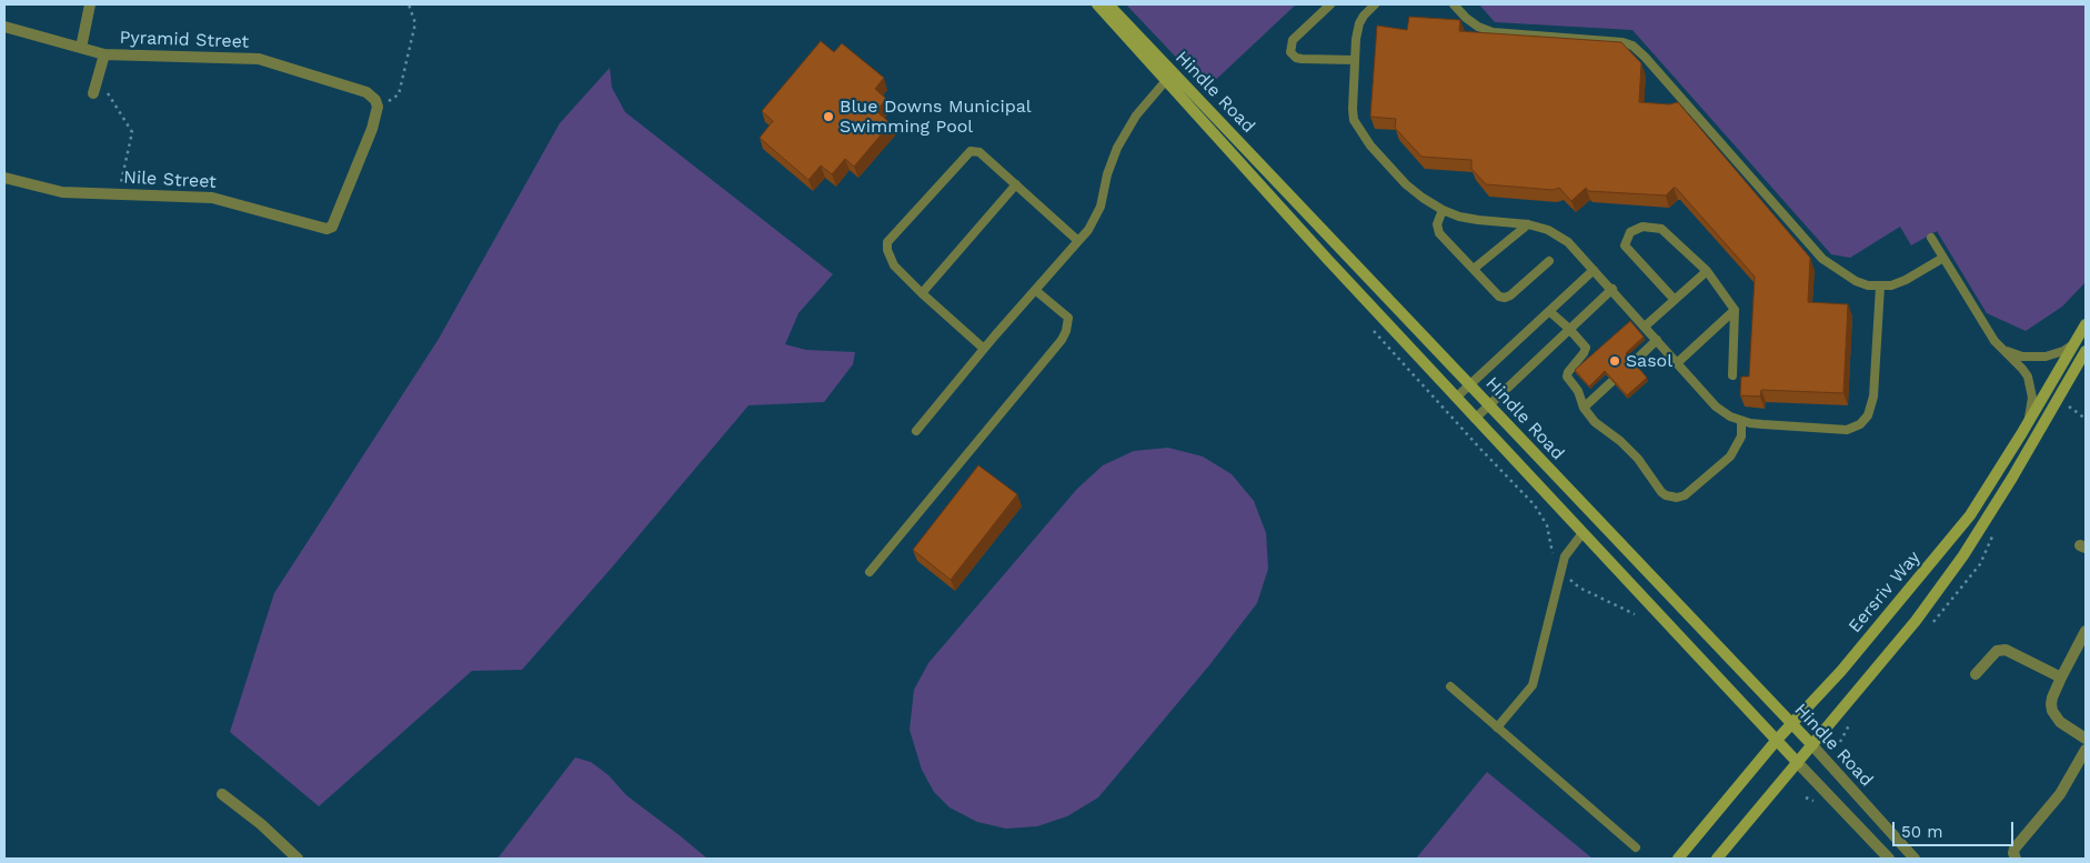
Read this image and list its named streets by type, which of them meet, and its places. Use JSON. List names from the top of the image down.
{
  "streets": {
    "main road": ["Hindle Road", "Eersriv Way"],
    "street": ["Pyramid Street", "Nile Street"]
  },
  "crossings": [
    ["Pyramid Street", "Nile Street"],
    ["Hindle Road", "Eersriv Way"]
  ],
  "places": ["Blue Downs Municipal Swimming Pool", "Sasol"],
  "scale_bar": "50 m"
}
